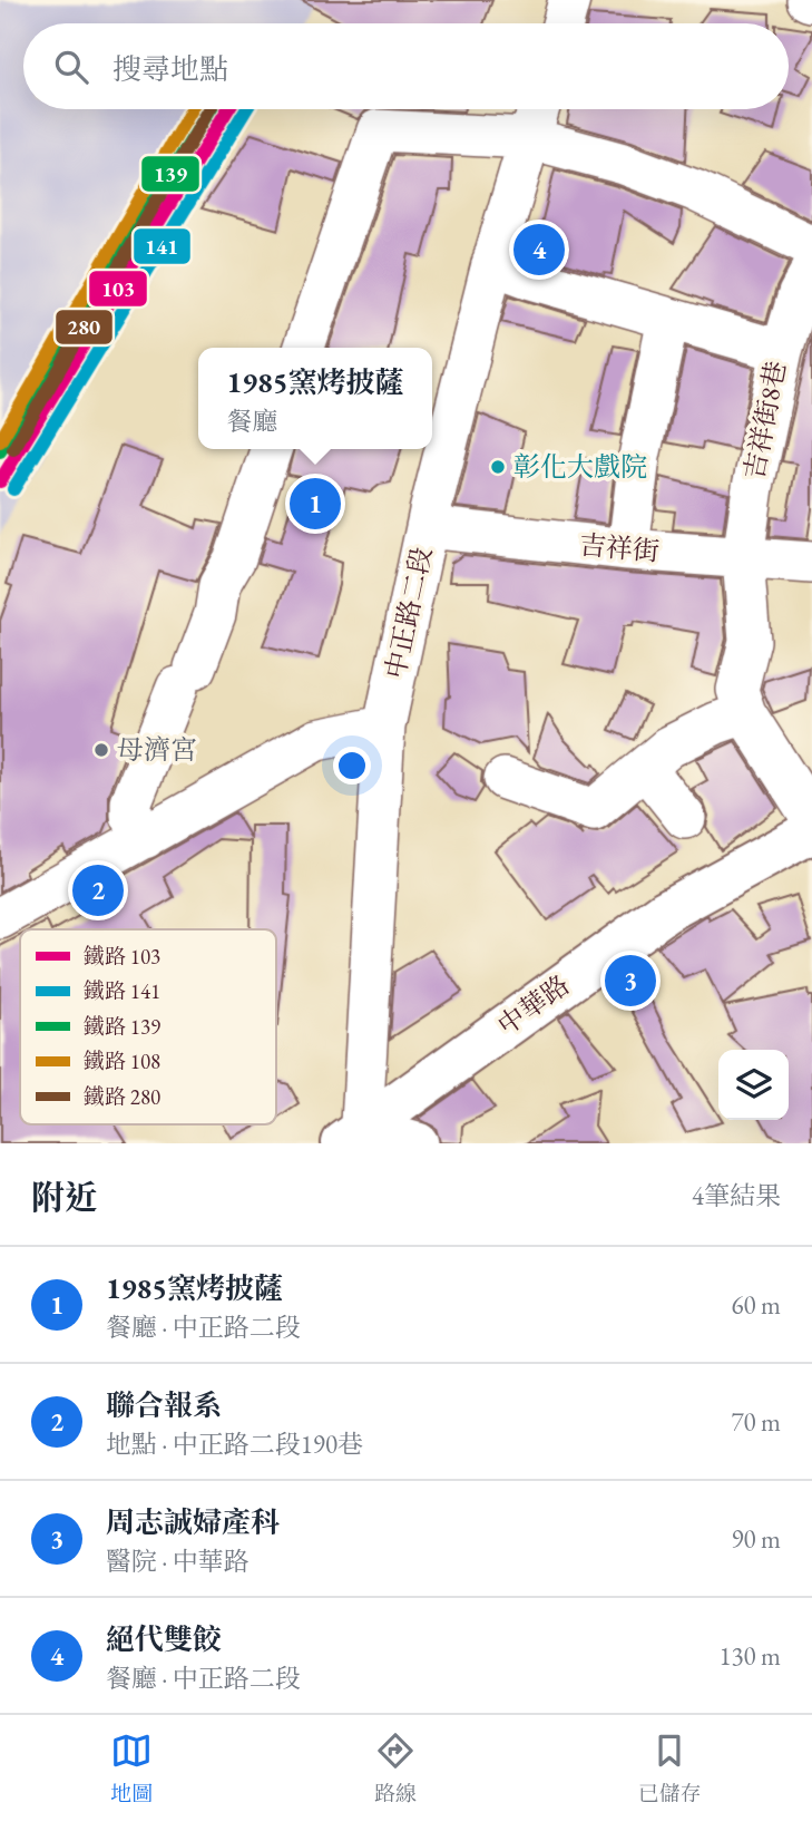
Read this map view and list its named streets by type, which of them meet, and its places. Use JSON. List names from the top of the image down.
{
  "streets": {
    "main road": ["中華路"],
    "street": ["吉祥街8巷", "吉祥街", "中正路二段"]
  },
  "crossings": [
    ["吉祥街8巷", "吉祥街"],
    ["吉祥街8巷", "中正路二段"],
    ["吉祥街", "中正路二段"],
    ["中正路二段", "中華路"]
  ],
  "places": ["彰化大戲院", "母濟宮"],
  "lines": [
    "rail line 103",
    "rail line 141",
    "rail line 139",
    "rail line 108",
    "rail line 280"
  ],
  "legend": [
    "鐵路 103",
    "鐵路 141",
    "鐵路 139",
    "鐵路 108",
    "鐵路 280"
  ],
  "page": {
    "search": "搜尋地點",
    "pins": [
      "4",
      "1",
      "2",
      "3"
    ],
    "popup": ["1985窯烤披薩", "餐廳"],
    "heading": ["附近", "4筆結果"],
    "list": [
      {
        "mark": "1",
        "name": "1985窯烤披薩",
        "note": "餐廳 · 中正路二段",
        "value": "60 m"
      },
      {
        "mark": "2",
        "name": "聯合報系",
        "note": "地點 · 中正路二段190巷",
        "value": "70 m"
      },
      {
        "mark": "3",
        "name": "周志誠婦產科",
        "note": "醫院 · 中華路",
        "value": "90 m"
      },
      {
        "mark": "4",
        "name": "絕代雙餃",
        "note": "餐廳 · 中正路二段",
        "value": "130 m"
      }
    ],
    "nav": ["地圖", "路線", "已儲存"]
  }
}
